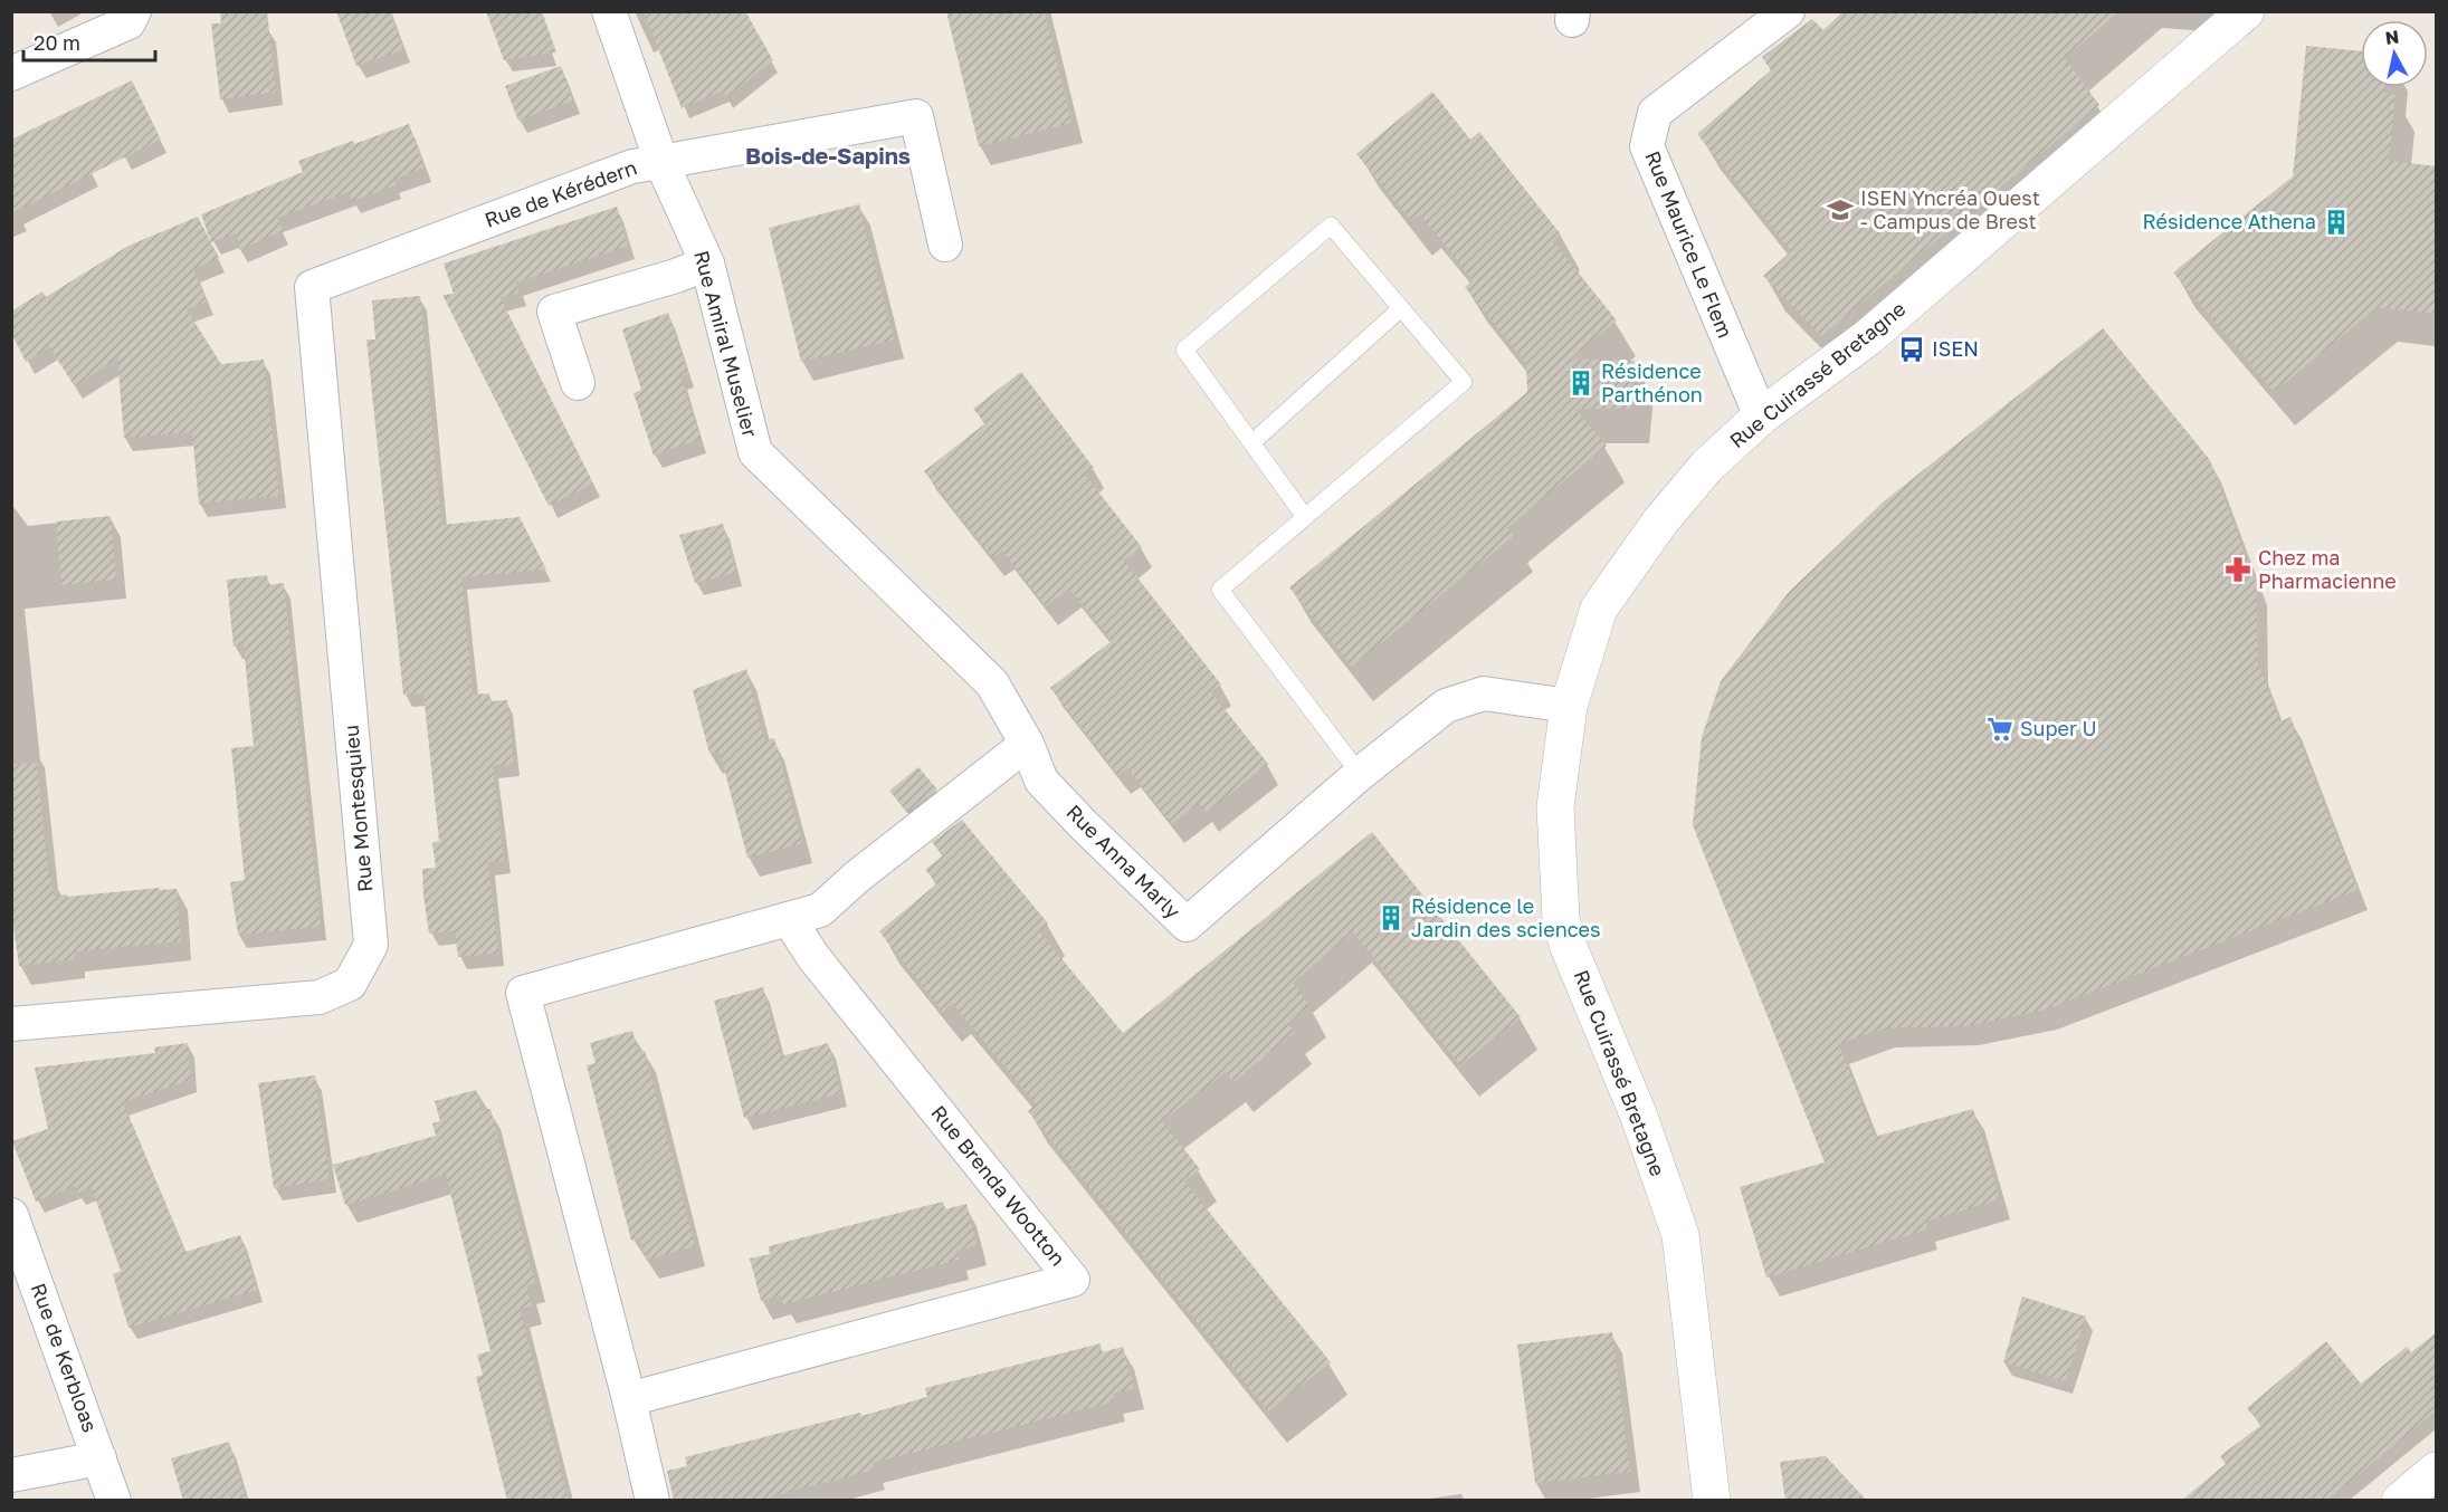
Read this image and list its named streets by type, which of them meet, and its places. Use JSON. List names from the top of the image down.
{
  "streets": {
    "street": [
      "Rue de Kérédern",
      "Rue Maurice Le Flem",
      "Rue Amiral Muselier",
      "Rue Cuirassé Bretagne",
      "Rue Montesquieu",
      "Rue Anna Marly",
      "Rue Brenda Wootton",
      "Rue de Kerbloas"
    ]
  },
  "crossings": [
    ["Rue de Kérédern", "Rue Amiral Muselier"],
    ["Rue de Kérédern", "Rue Montesquieu"],
    ["Rue Maurice Le Flem", "Rue Cuirassé Bretagne"],
    ["Rue Amiral Muselier", "Rue Anna Marly"],
    ["Rue Cuirassé Bretagne", "Rue Anna Marly"]
  ],
  "districts": ["Bois-de-Sapins"],
  "places": {
    "school or university": ["ISEN Yncréa Ouest - Campus de Brest"],
    "building": ["Résidence Athena", "Résidence Parthénon", "Résidence le Jardin des sciences"],
    "bus stop": ["ISEN"],
    "pharmacy": ["Chez ma Pharmacienne"],
    "supermarket": ["Super U"]
  },
  "scale_bar": "20 m",
  "north": "top"
}
